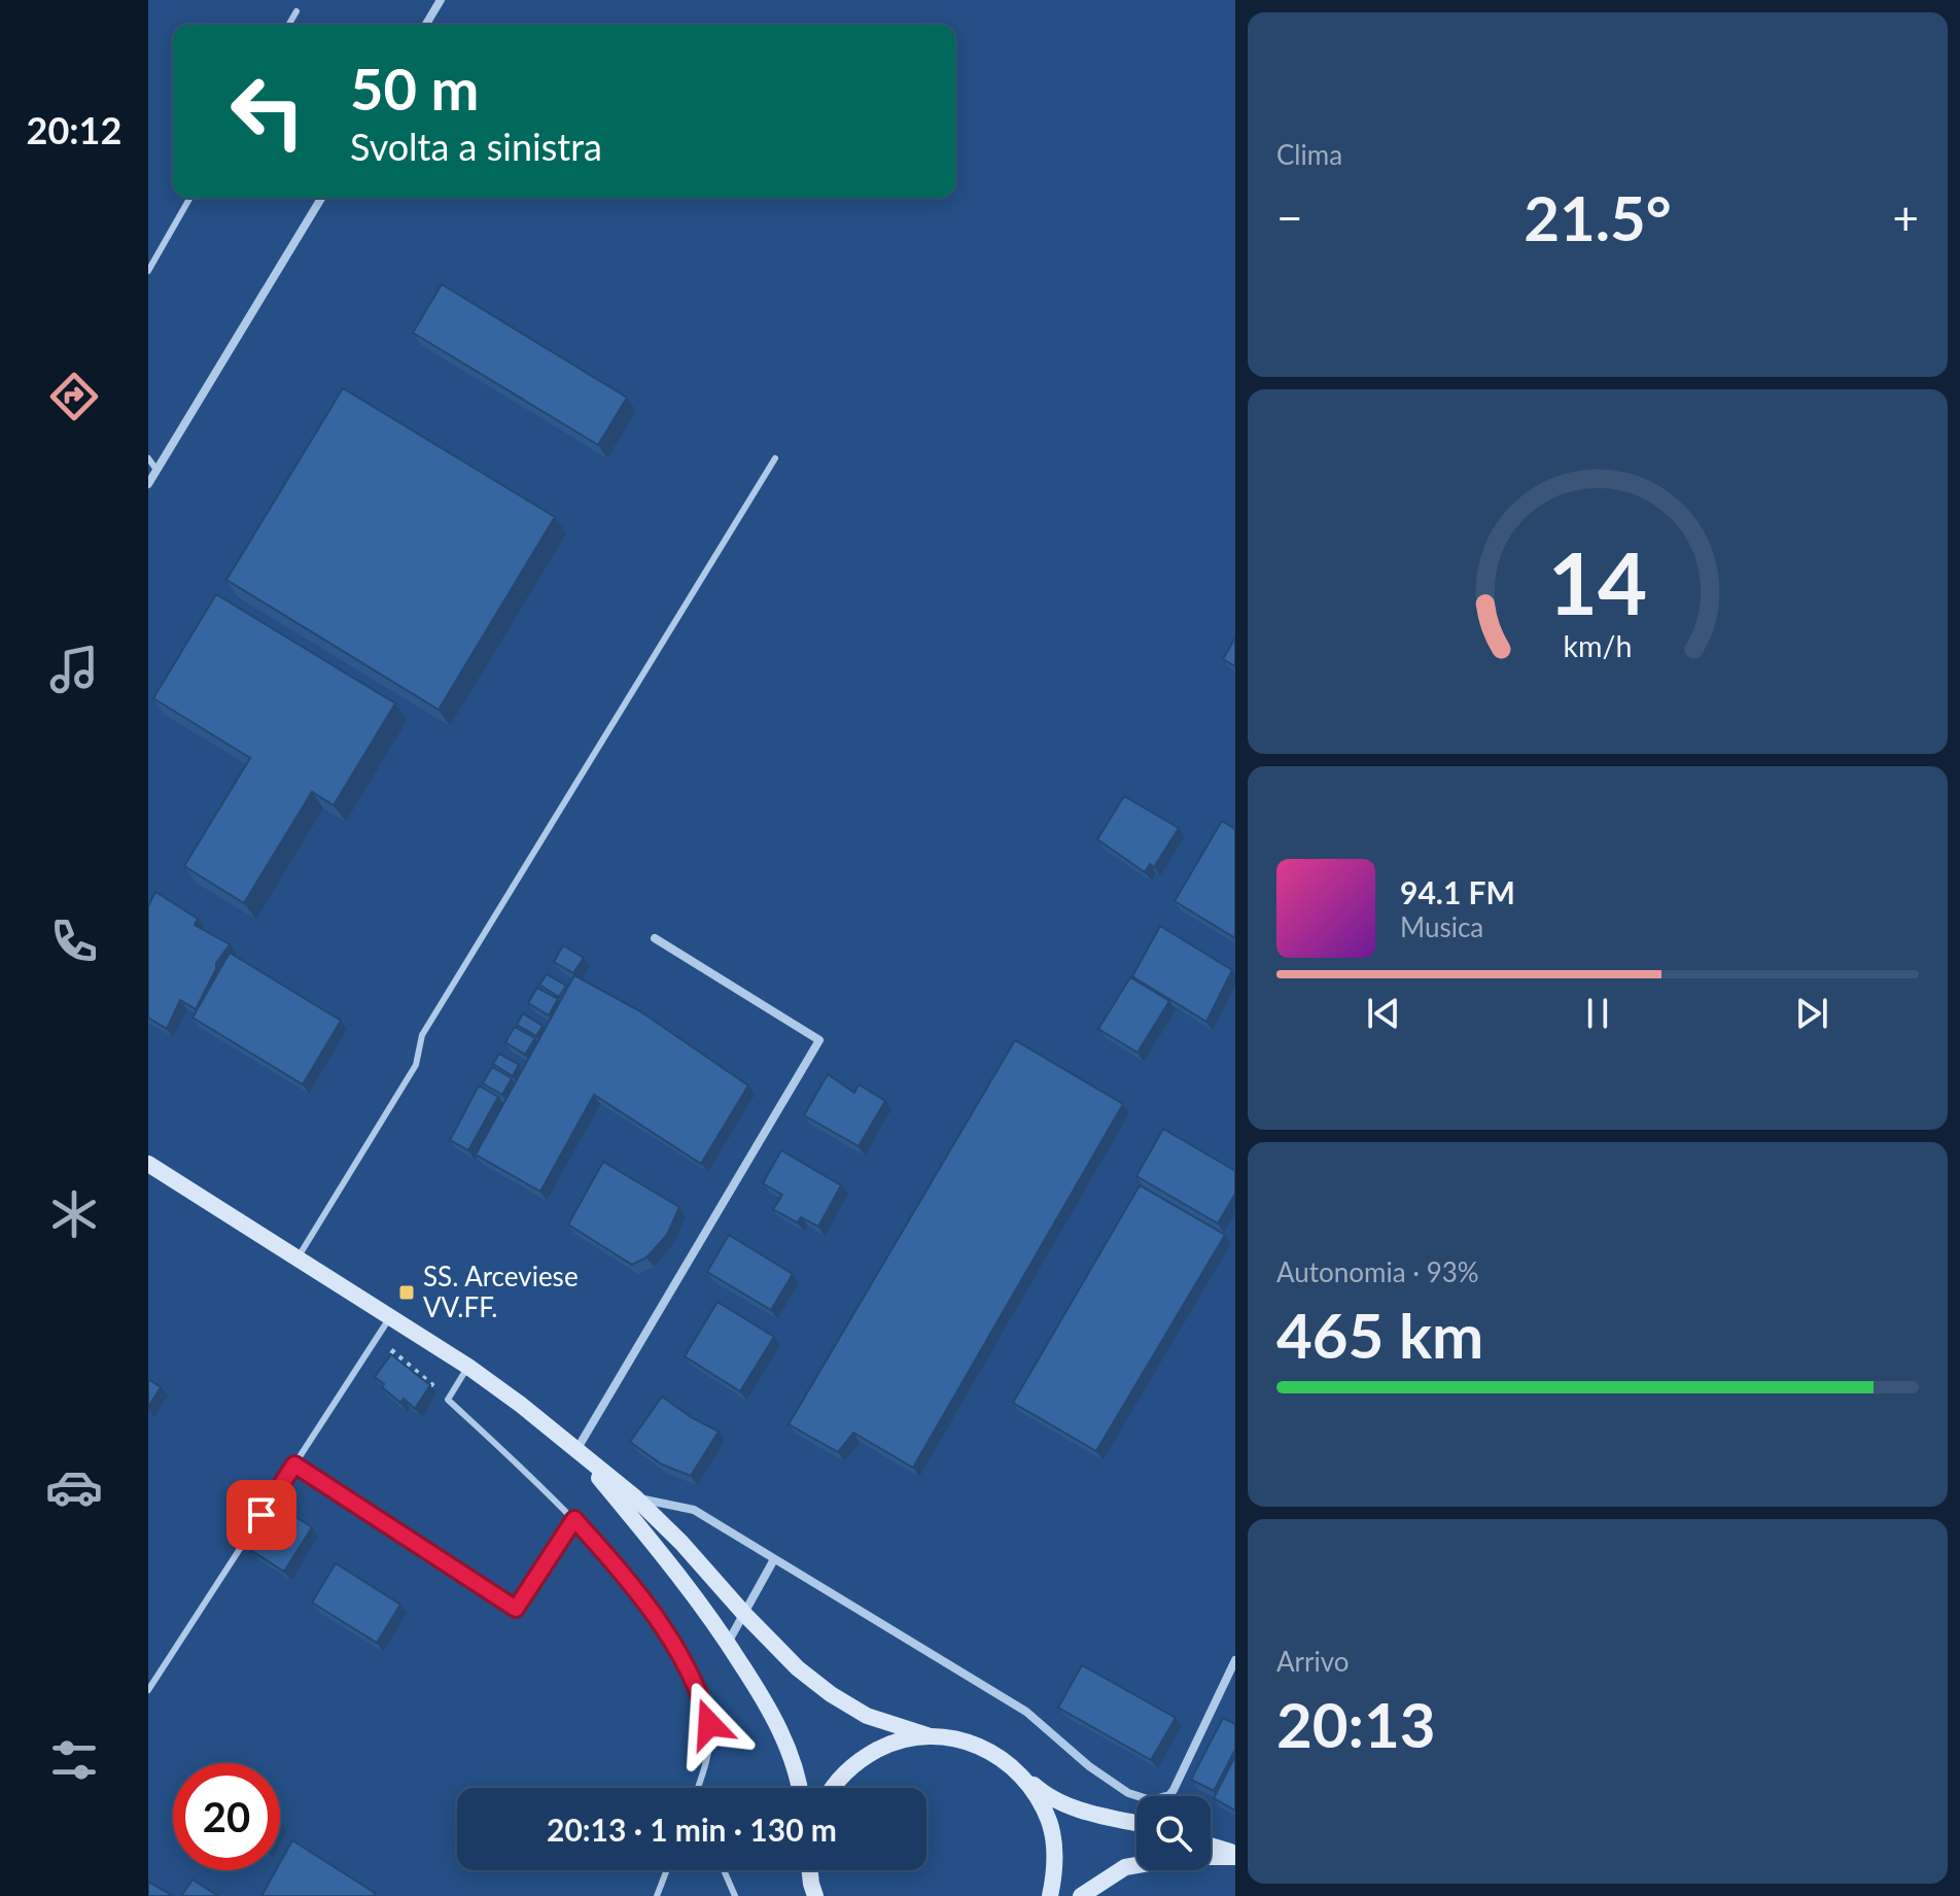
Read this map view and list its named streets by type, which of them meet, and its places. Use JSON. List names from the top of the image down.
{
  "places": {
    "transit": ["SS. Arceviese VV.FF."]
  },
  "page": {
    "tabs": "20:12",
    "tile": [
      "Clima",
      ["Autonomia · 93%", "465 km"],
      ["Arrivo", "20:13"]
    ],
    "turn": ["50 m", "Svolta a sinistra"],
    "heat": ["−", "21.5°", "+"],
    "song": ["94.1 FM", "Musica"],
    "limit": "20",
    "trip": "20:13 · 1 min · 130 m",
    "gauge": ["14", "km/h"]
  }
}
